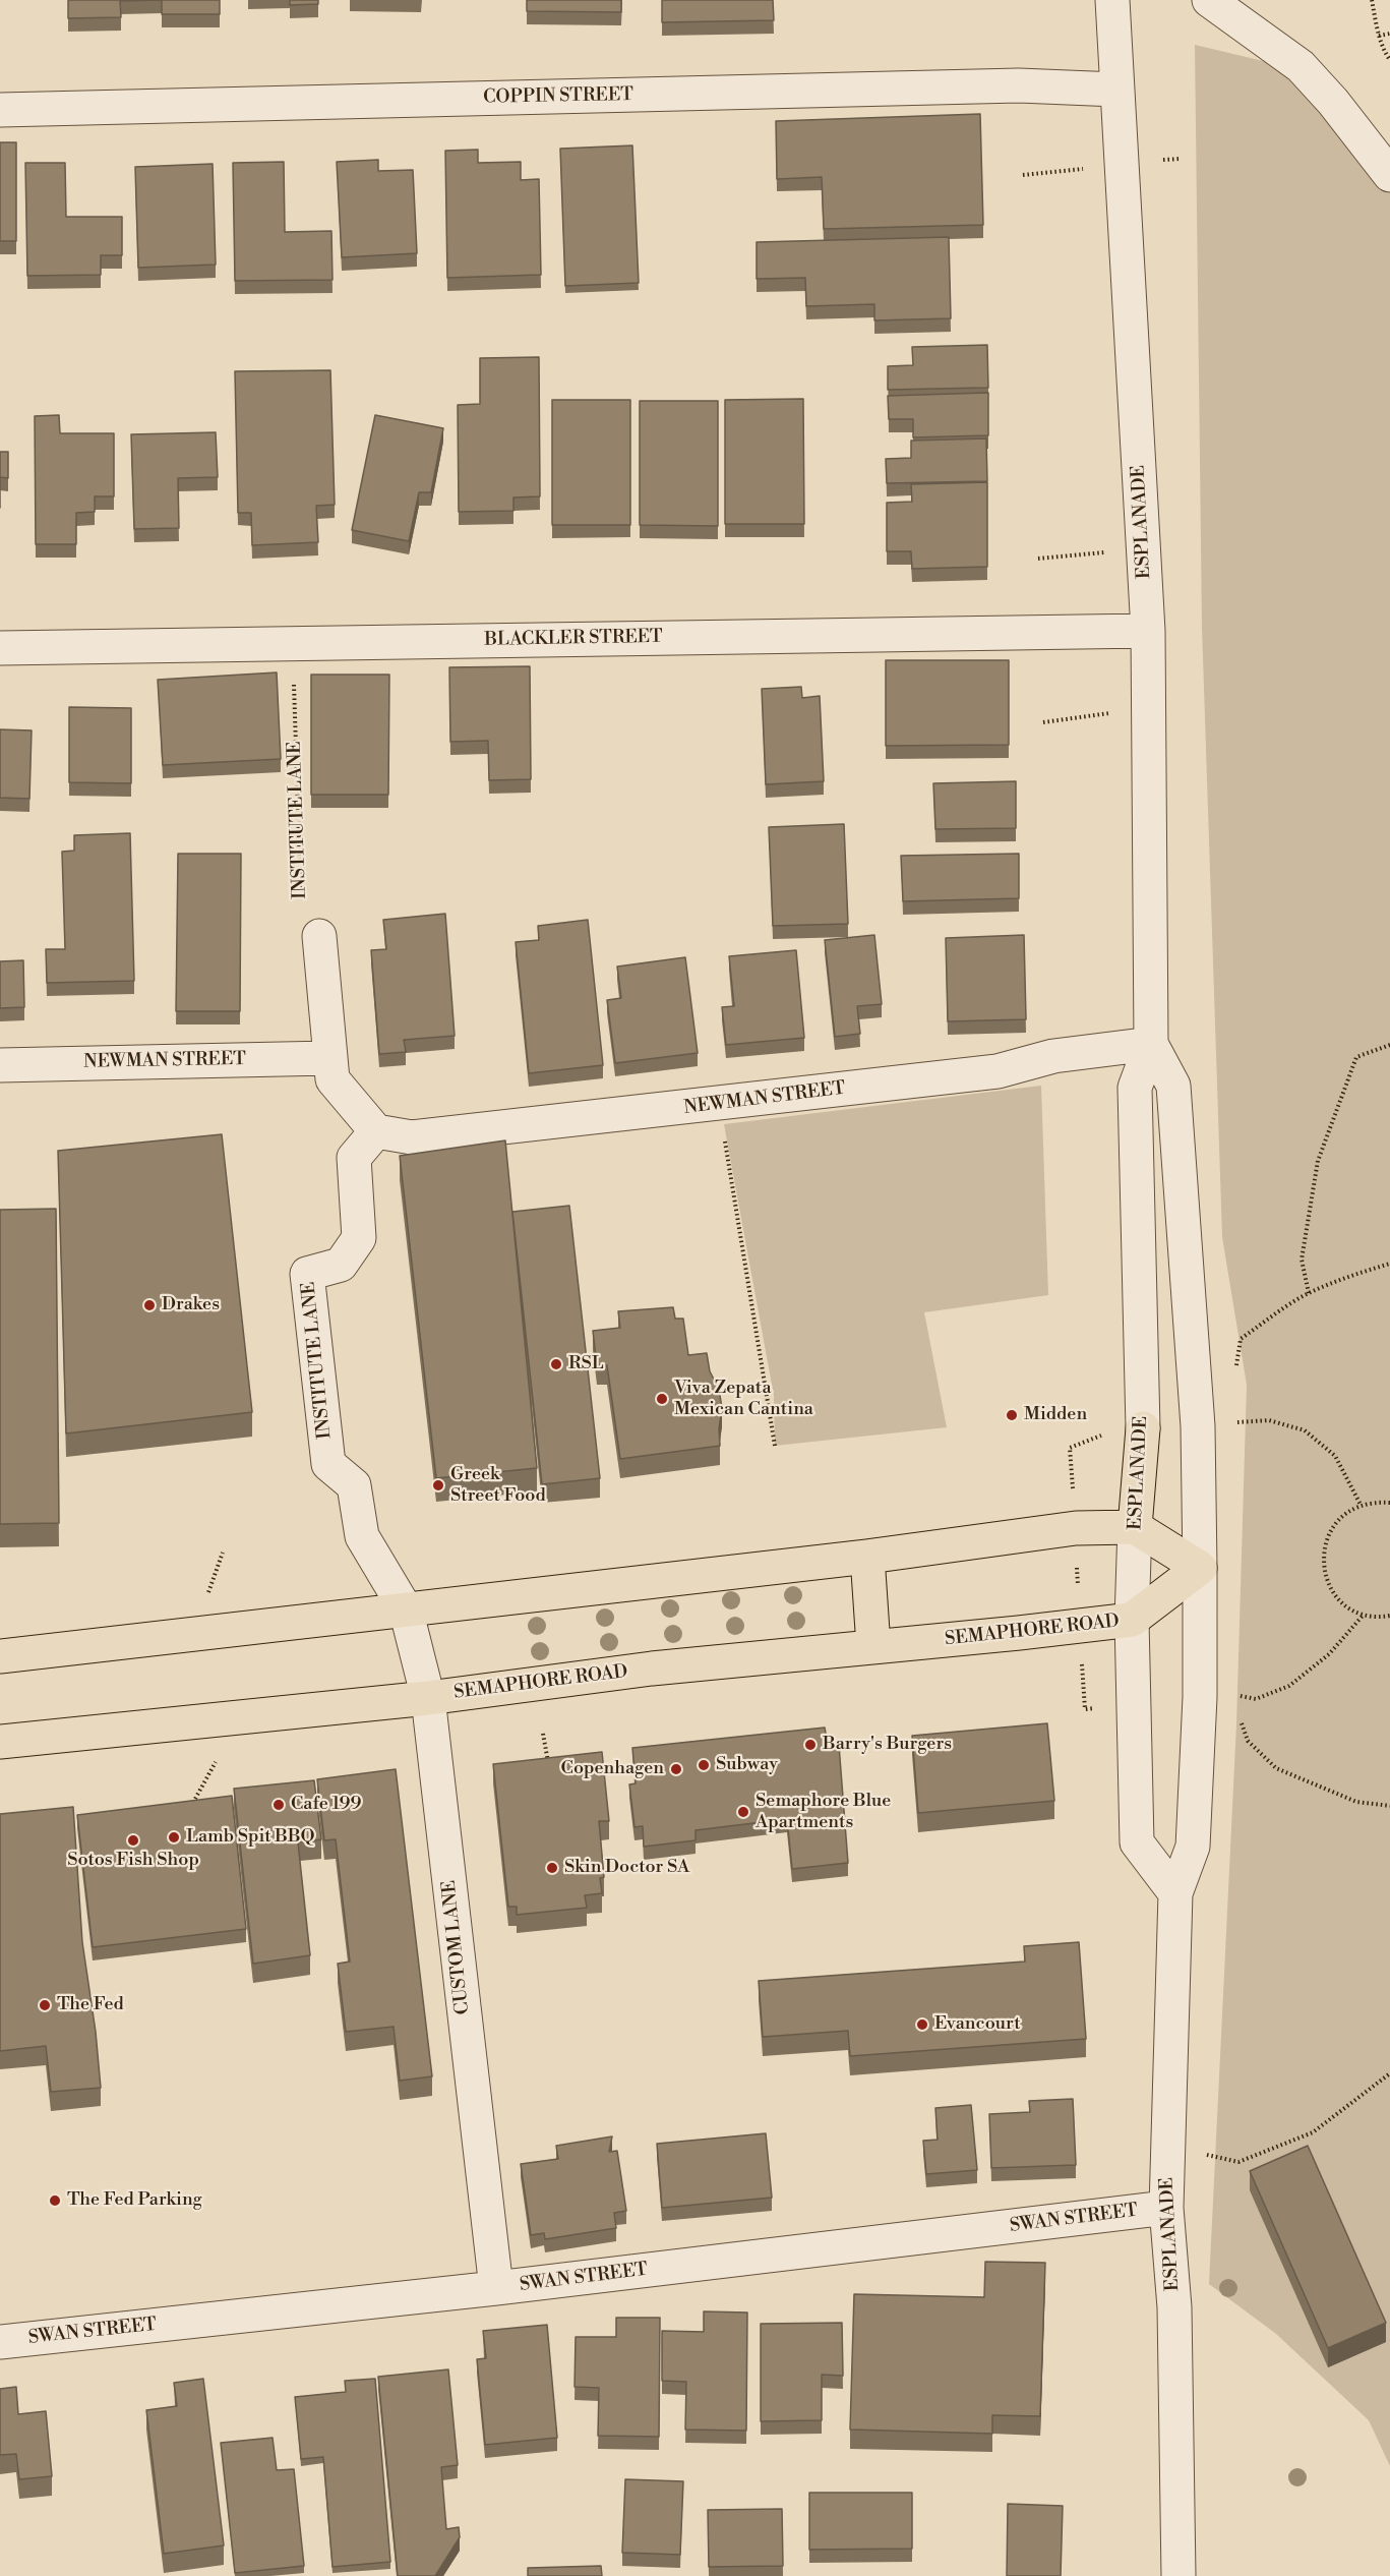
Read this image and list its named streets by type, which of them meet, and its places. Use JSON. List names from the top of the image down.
{
  "streets": {
    "main road": ["ESPLANADE", "SEMAPHORE ROAD"],
    "street": [
      "COPPIN STREET",
      "BLACKLER STREET",
      "INSTITUTE LANE",
      "NEWMAN STREET",
      "CUSTOM LANE",
      "SWAN STREET"
    ]
  },
  "crossings": [
    ["COPPIN STREET", "ESPLANADE"],
    ["ESPLANADE", "BLACKLER STREET"],
    ["ESPLANADE", "NEWMAN STREET"],
    ["ESPLANADE", "SEMAPHORE ROAD"],
    ["ESPLANADE", "SWAN STREET"],
    ["INSTITUTE LANE", "NEWMAN STREET"],
    ["INSTITUTE LANE", "CUSTOM LANE"],
    ["SEMAPHORE ROAD", "CUSTOM LANE"],
    ["CUSTOM LANE", "SWAN STREET"]
  ],
  "places": [
    "Drakes",
    "RSL",
    "Viva Zepata Mexican Cantina",
    "Midden",
    "Greek Street Food",
    "Barry's Burgers",
    "Subway",
    "Copenhagen",
    "Cafe 199",
    "Semaphore Blue Apartments",
    "Lamb Spit BBQ",
    "Sotos Fish Shop",
    "Skin Doctor SA",
    "The Fed",
    "Evancourt",
    "The Fed Parking"
  ]
}
